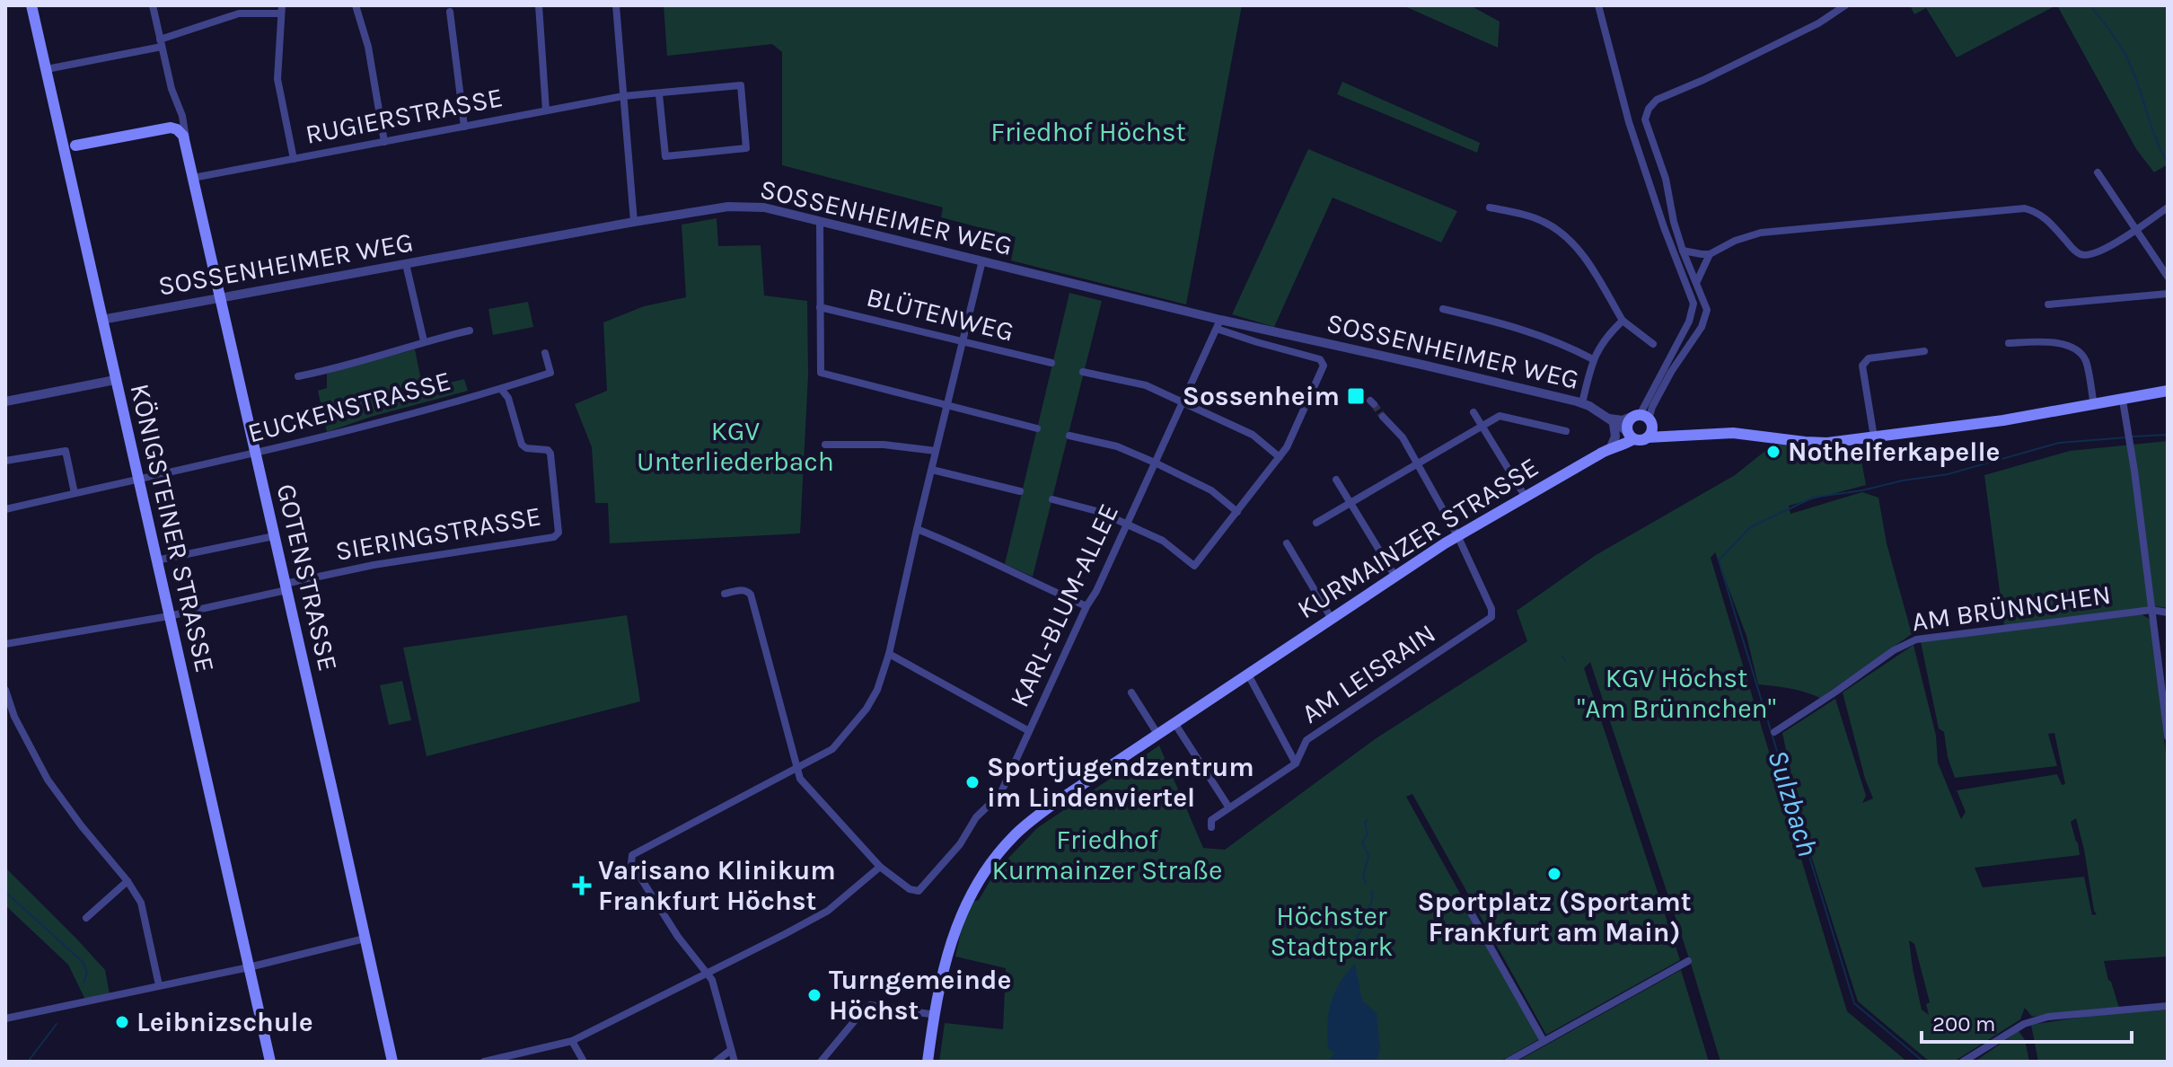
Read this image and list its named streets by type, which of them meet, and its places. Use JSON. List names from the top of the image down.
{
  "streets": {
    "main road": ["KÖNIGSTEINER STRASSE", "KURMAINZER STRASSE", "GOTENSTRASSE"],
    "street": [
      "RUGIERSTRASSE",
      "SOSSENHEIMER WEG",
      "BLÜTENWEG",
      "EUCKENSTRASSE",
      "SIERINGSTRASSE",
      "KARL-BLUM-ALLEE",
      "AM BRÜNNCHEN",
      "AM LEISRAIN"
    ]
  },
  "crossings": [
    ["RUGIERSTRASSE", "GOTENSTRASSE"],
    ["SOSSENHEIMER WEG", "KÖNIGSTEINER STRASSE"],
    ["SOSSENHEIMER WEG", "KURMAINZER STRASSE"],
    ["SOSSENHEIMER WEG", "GOTENSTRASSE"],
    ["SOSSENHEIMER WEG", "KARL-BLUM-ALLEE"],
    ["EUCKENSTRASSE", "KÖNIGSTEINER STRASSE"],
    ["EUCKENSTRASSE", "SIERINGSTRASSE"],
    ["EUCKENSTRASSE", "GOTENSTRASSE"],
    ["KÖNIGSTEINER STRASSE", "SIERINGSTRASSE"],
    ["SIERINGSTRASSE", "GOTENSTRASSE"],
    ["KURMAINZER STRASSE", "AM LEISRAIN"]
  ],
  "water": ["Sulzbach"],
  "parks": [
    "Friedhof Höchst",
    "KGV Unterliederbach",
    "KGV Höchst \"Am Brünnchen\"",
    "Friedhof Kurmainzer Straße",
    "Höchster Stadtpark"
  ],
  "places": {
    "transit": ["Sossenheim"],
    "other": [
      "Nothelferkapelle",
      "Sportjugendzentrum im Lindenviertel",
      "Sportplatz (Sportamt Frankfurt am Main)",
      "Turngemeinde Höchst",
      "Leibnizschule"
    ],
    "health": ["Varisano Klinikum Frankfurt Höchst"]
  },
  "scale_bar": "200 m"
}
